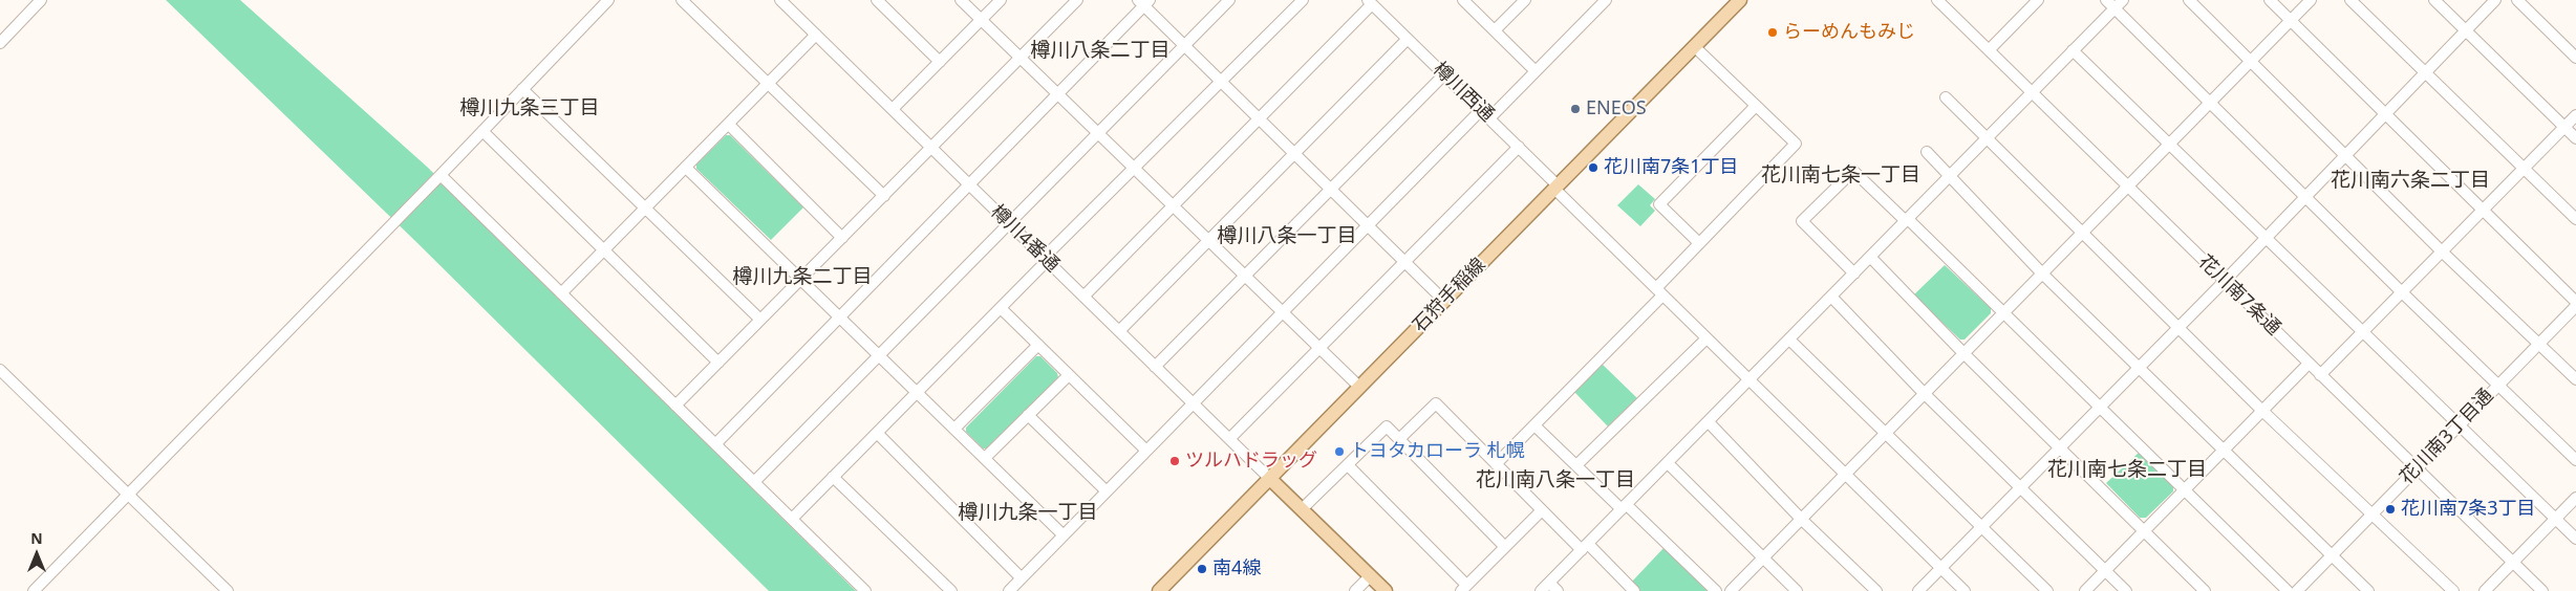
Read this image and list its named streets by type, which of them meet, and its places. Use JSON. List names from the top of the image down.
{
  "streets": {
    "main road": ["石狩手稲線"],
    "street": [
      "樽川西通",
      "樽川4番通",
      "花川南7条通",
      "花川南3丁目通"
    ]
  },
  "crossings": [
    ["樽川西通", "石狩手稲線"],
    ["樽川4番通", "石狩手稲線"],
    ["花川南7条通", "花川南3丁目通"]
  ],
  "districts": [
    "樽川八条二丁目",
    "樽川九条三丁目",
    "花川南七条一丁目",
    "花川南六条二丁目",
    "樽川八条一丁目",
    "樽川九条二丁目",
    "花川南七条二丁目",
    "花川南八条一丁目",
    "樽川九条一丁目"
  ],
  "places": [
    "らーめんもみじ",
    "ENEOS",
    "花川南7条1丁目",
    "トヨタカローラ 札幌",
    "ツルハドラッグ",
    "花川南7条3丁目",
    "南4線"
  ],
  "north": "top"
}
